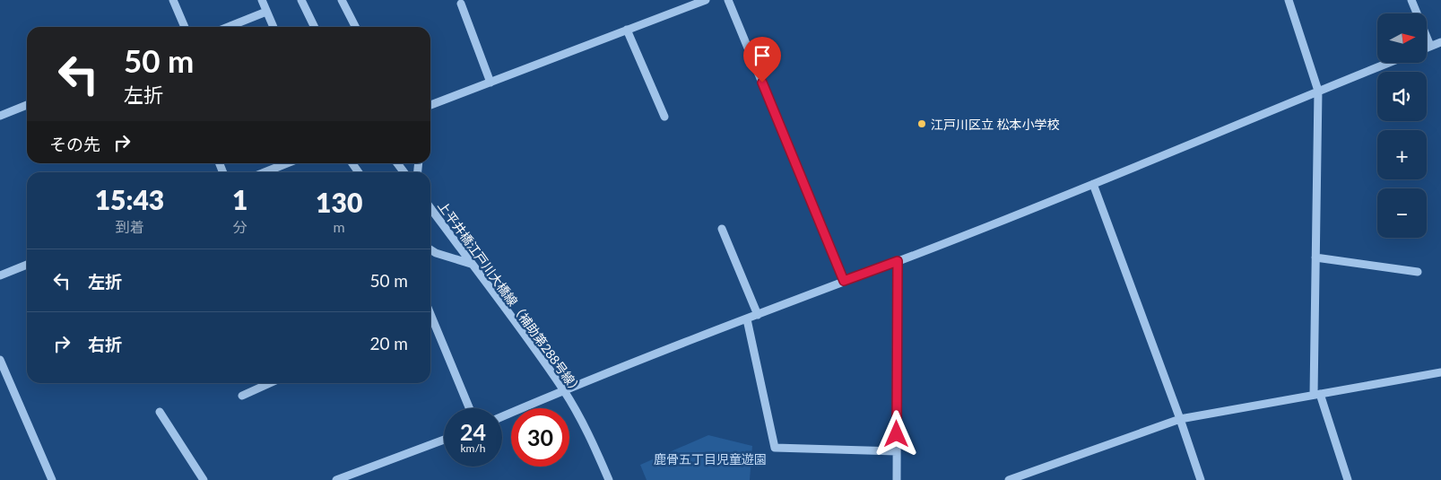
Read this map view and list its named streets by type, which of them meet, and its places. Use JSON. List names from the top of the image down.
{
  "streets": {
    "street": ["上平井橋江戸川大橋線（補助第288号線）"]
  },
  "parks": ["鹿骨五丁目児童遊園"],
  "places": ["江戸川区立 松本小学校"],
  "north": "right",
  "page": {
    "map_buttons": ["+", "−"],
    "turn": ["50 m", "左折"],
    "then": "その先",
    "eta": [
      "15:43",
      "到着",
      "1",
      "分",
      "130",
      "m"
    ],
    "list": [
      {
        "name": "左折",
        "value": "50 m"
      },
      {
        "name": "右折",
        "value": "20 m"
      }
    ],
    "speed": "24 km/h",
    "limit": "30"
  }
}
